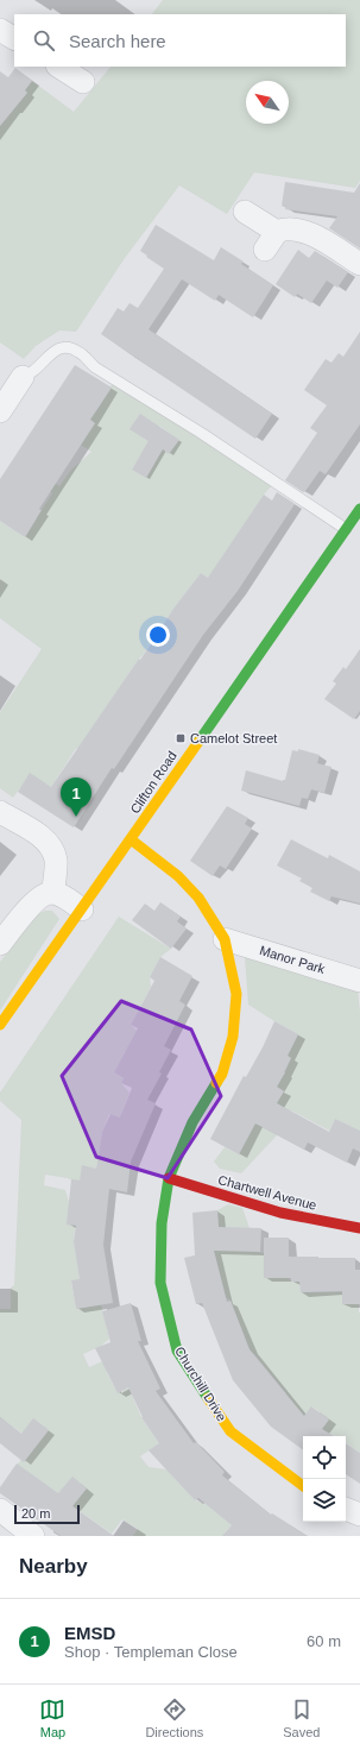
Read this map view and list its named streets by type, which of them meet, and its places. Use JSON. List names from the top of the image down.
{
  "streets": {
    "street": [
      "Clifton Road",
      "Manor Park",
      "Chartwell Avenue",
      "Churchill Drive"
    ]
  },
  "crossings": [
    ["Clifton Road", "Churchill Drive"],
    ["Manor Park", "Churchill Drive"],
    ["Chartwell Avenue", "Churchill Drive"]
  ],
  "places": {
    "transit": ["Camelot Street"]
  },
  "scale_bar": "20 m",
  "north": "top left",
  "page": {
    "search": "Search here",
    "pins": "1",
    "scale": "20 m",
    "heading": "Nearby",
    "list": [
      {
        "mark": "1",
        "name": "EMSD",
        "note": "Shop · Templeman Close",
        "value": "60 m"
      }
    ],
    "nav": ["Map", "Directions", "Saved"]
  }
}
